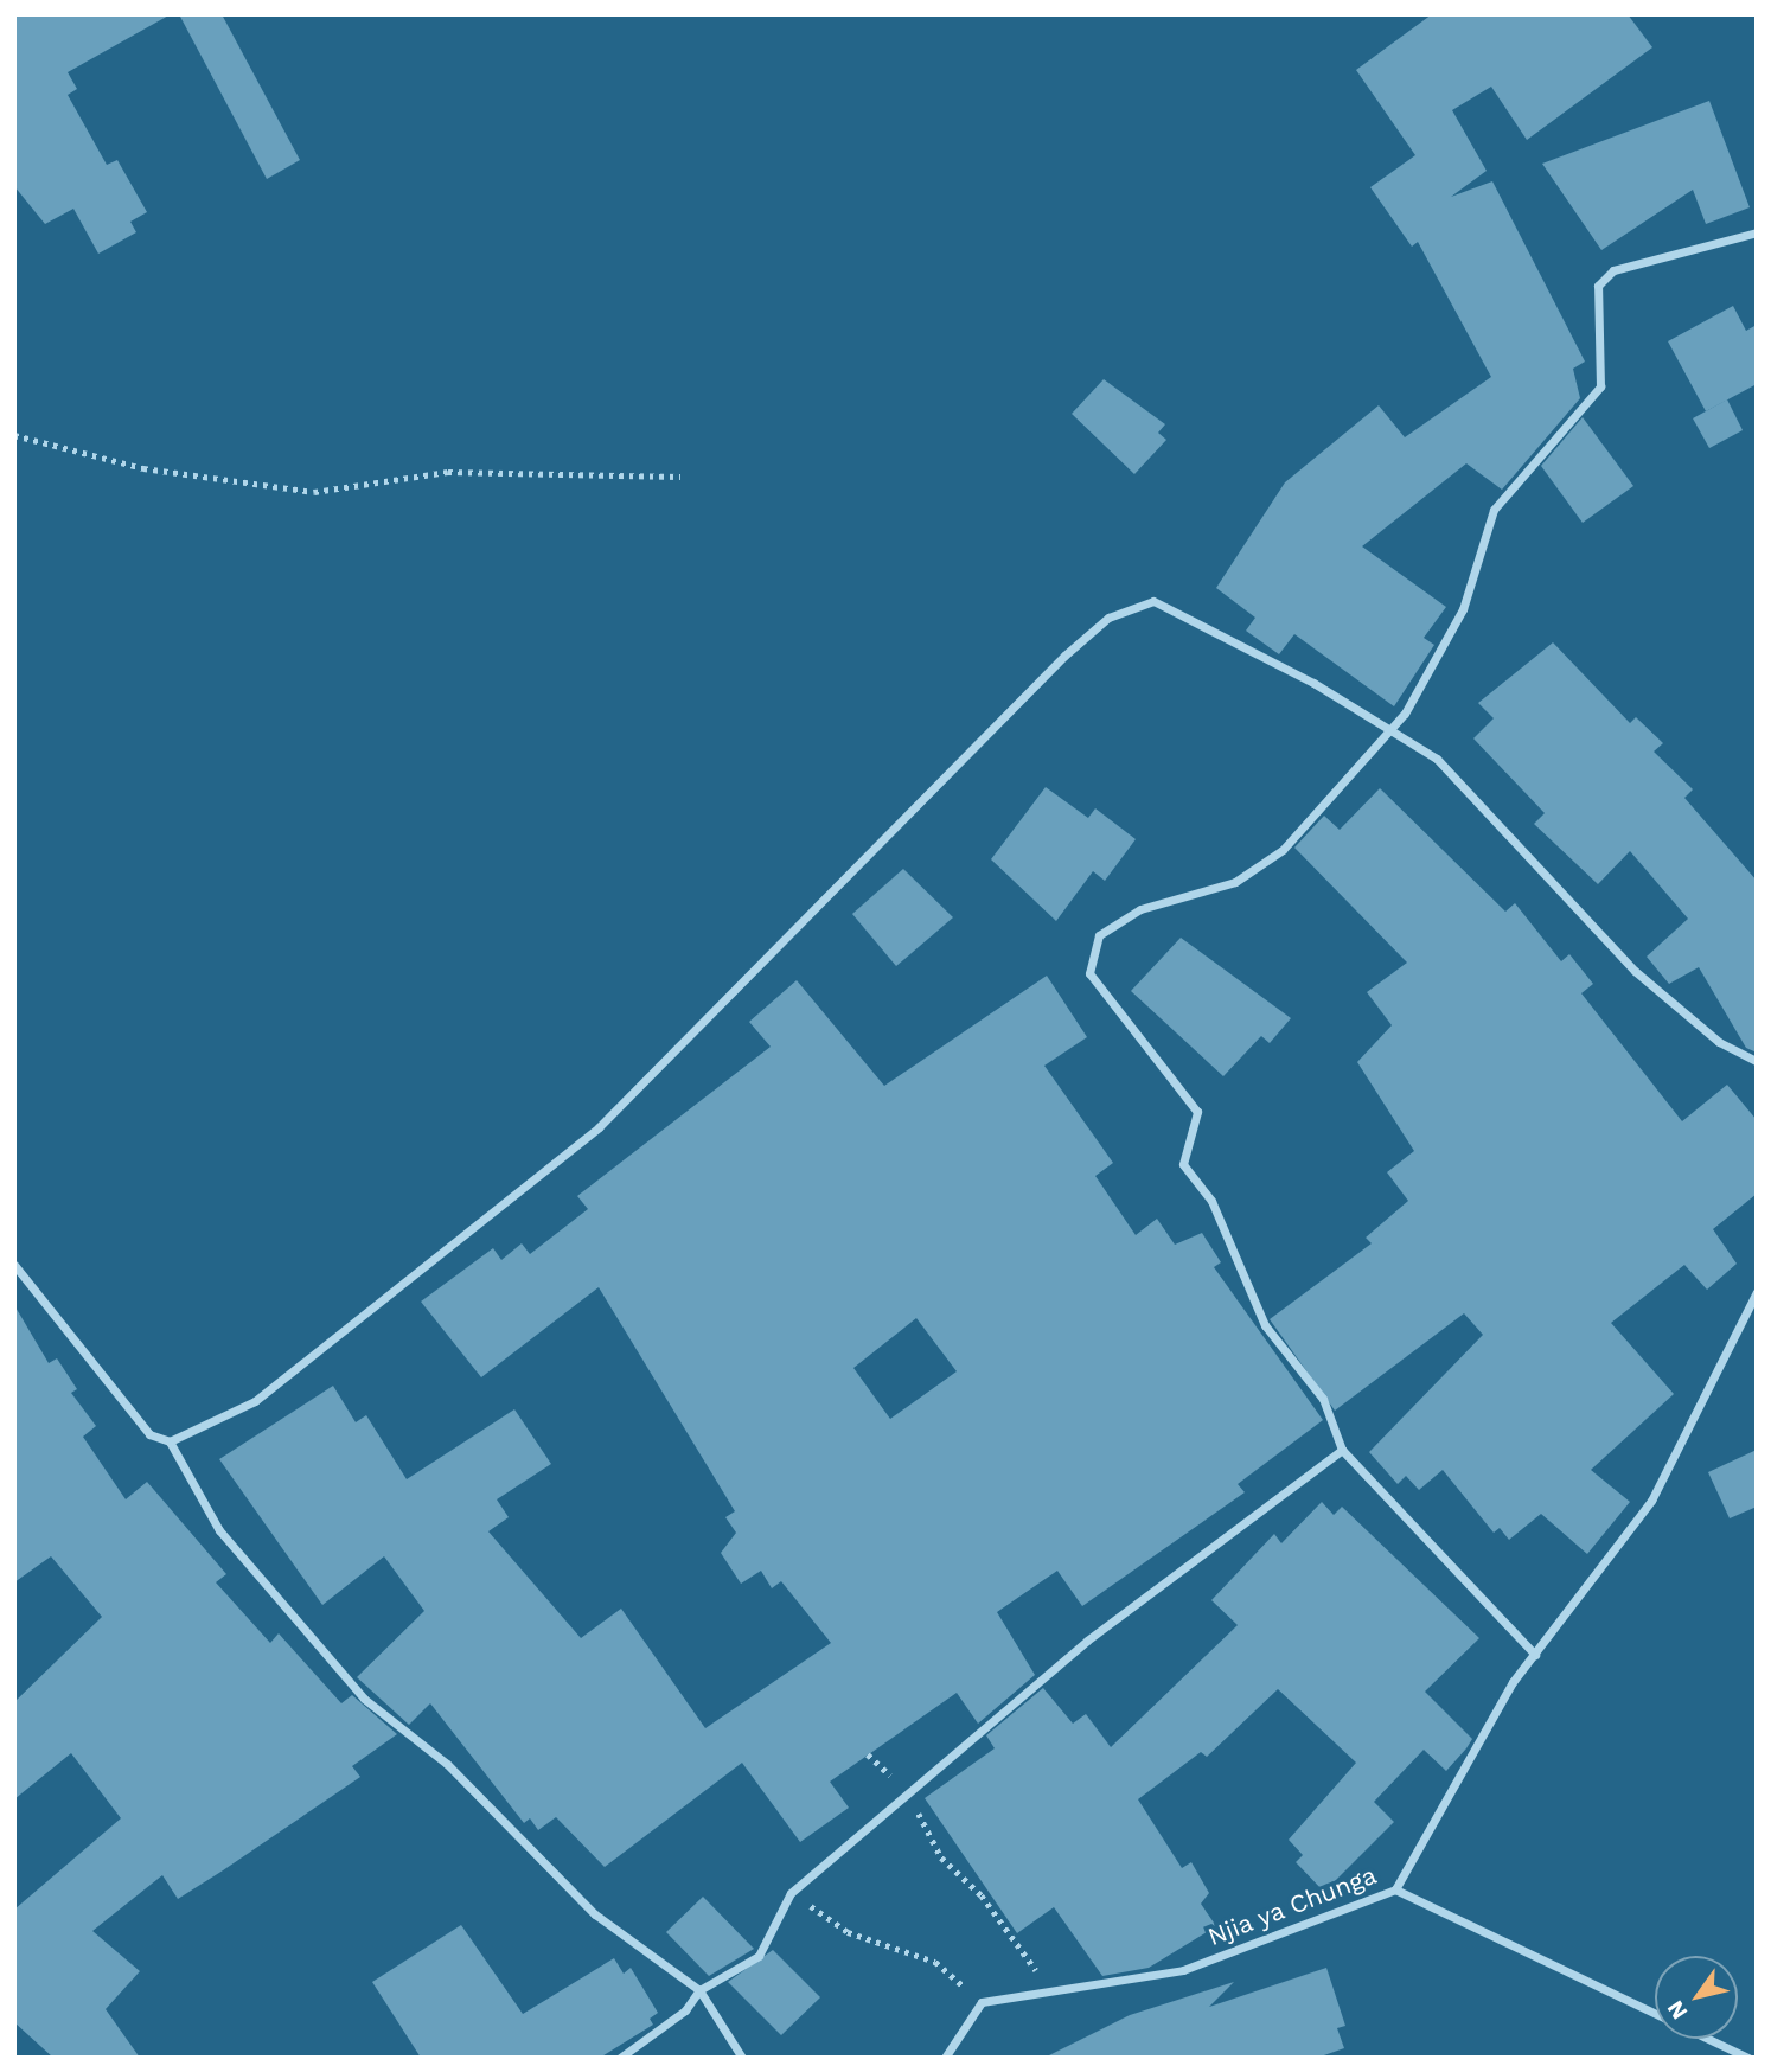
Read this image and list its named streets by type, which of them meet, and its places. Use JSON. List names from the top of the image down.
{
  "streets": {
    "street": ["Njia ya Chunga"]
  },
  "north": "bottom left"
}
